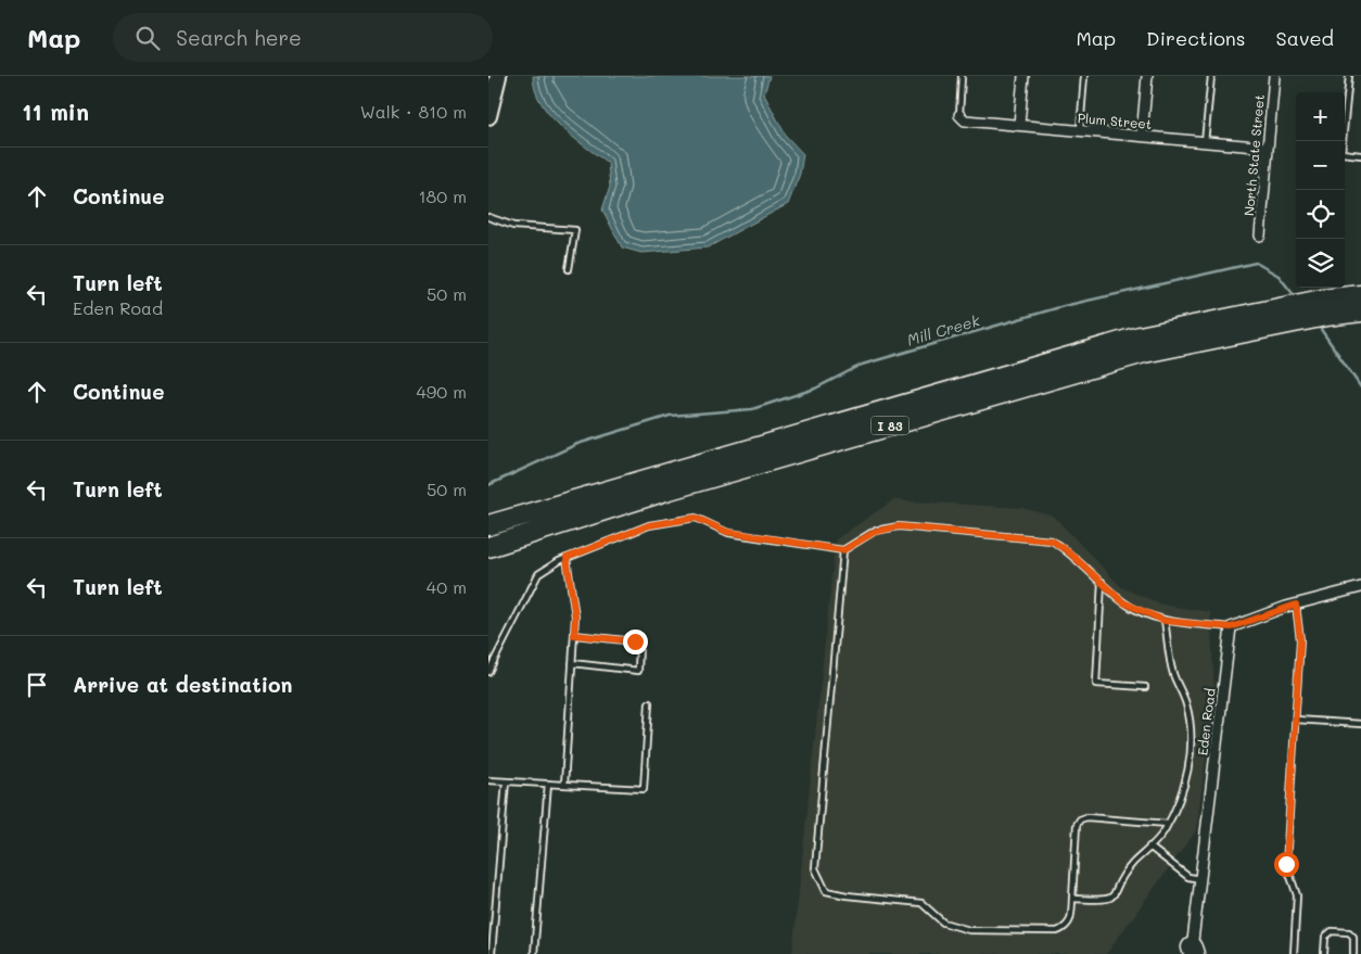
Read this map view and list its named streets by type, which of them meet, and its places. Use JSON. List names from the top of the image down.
{
  "streets": {
    "highway": ["I 83"],
    "street": ["Plum Street", "North State Street", "Eden Road"]
  },
  "crossings": [
    ["Plum Street", "North State Street"]
  ],
  "water": ["Mill Creek"],
  "page": {
    "header": "Map",
    "search": "Search here",
    "nav": ["Map", "Directions", "Saved"],
    "heading": ["11 min", "Walk · 810 m"],
    "map_buttons": ["+", "−"],
    "list": [
      ["Continue", "180 m"],
      ["Turn left", "Eden Road", "50 m"],
      ["Continue", "490 m"],
      ["Turn left", "50 m"],
      ["Turn left", "40 m"],
      "Arrive at destination"
    ]
  }
}
